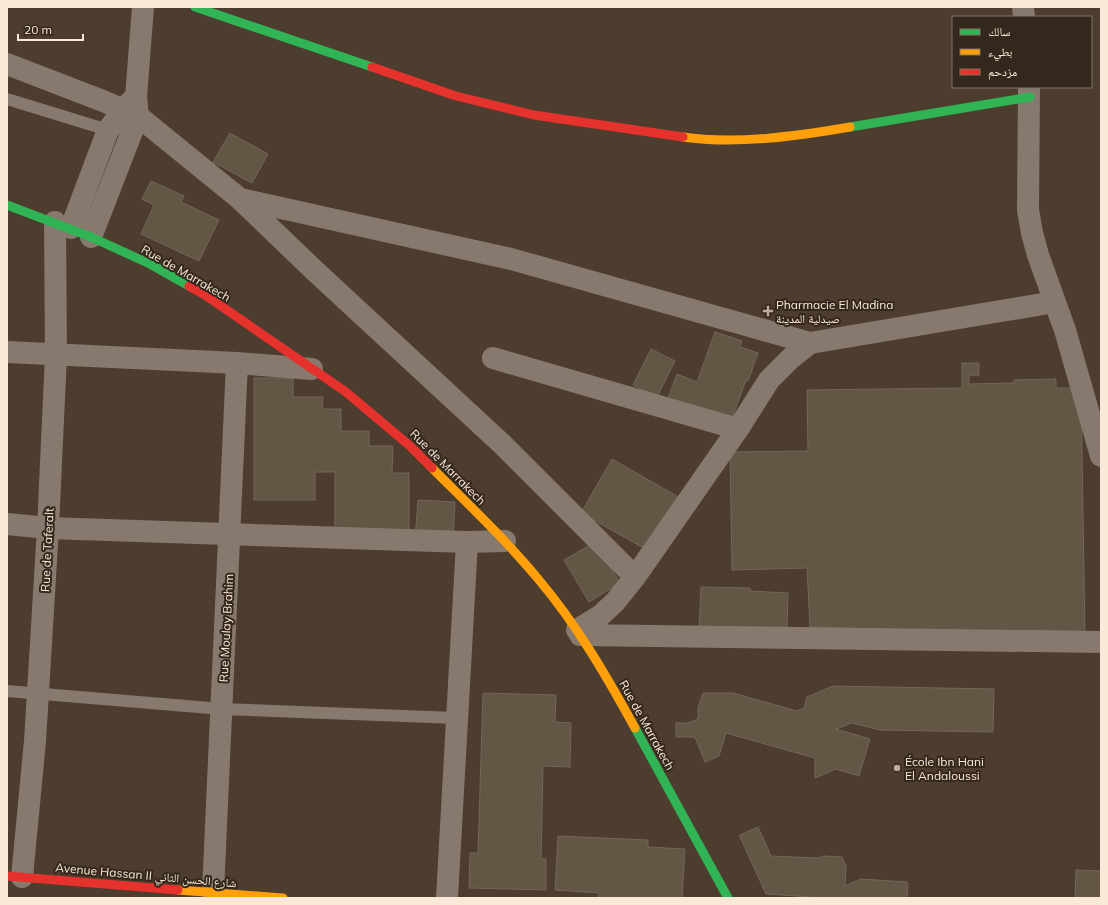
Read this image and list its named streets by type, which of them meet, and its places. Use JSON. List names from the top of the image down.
{
  "streets": {
    "street": [
      "Rue de Marrakech",
      "Rue de Taferalt",
      "Rue Moulay Brahim",
      "Avenue Hassan II شارع الحسن الثاني"
    ]
  },
  "crossings": [
    ["Rue de Marrakech", "Rue de Taferalt"],
    ["Rue de Taferalt", "Avenue Hassan II شارع الحسن الثاني"],
    ["Rue Moulay Brahim", "Avenue Hassan II شارع الحسن الثاني"]
  ],
  "places": {
    "health": ["Pharmacie El Madina صيدلية المدينة"],
    "other": ["École Ibn Hani El Andaloussi"]
  },
  "legend": ["سالك", "بطيء", "مزدحم"],
  "scale_bar": "20 m"
}
